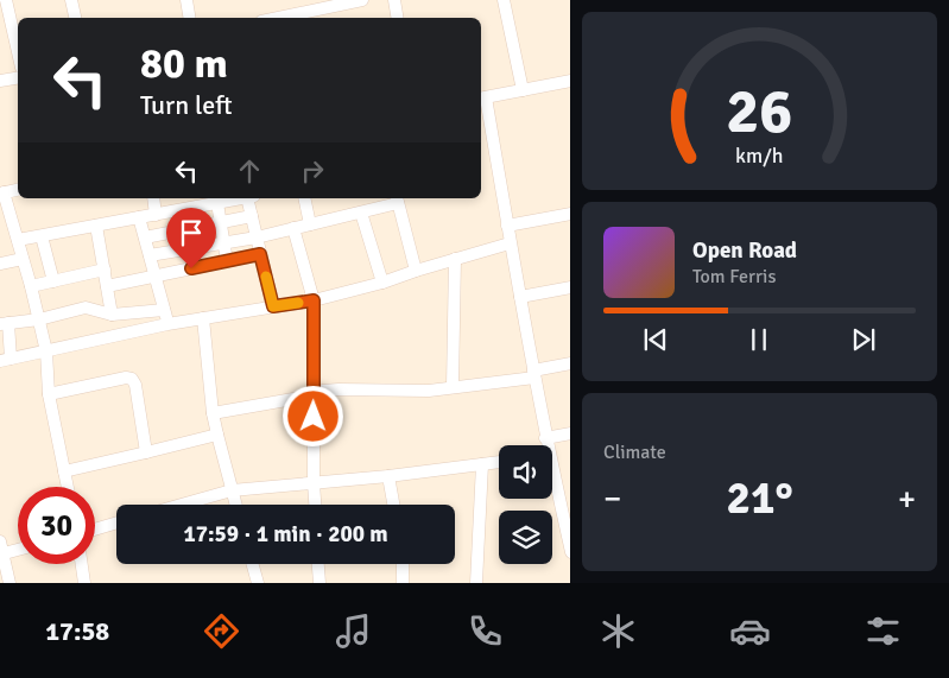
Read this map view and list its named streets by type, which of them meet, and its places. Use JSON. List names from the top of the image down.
{
  "page": {
    "turn": ["80 m", "Turn left"],
    "song": ["Open Road", "Tom Ferris"],
    "tile": "Climate",
    "heat": ["−", "21°", "+"],
    "limit": "30",
    "trip": "17:59 · 1 min · 200 m",
    "tabs": "17:58",
    "gauge": ["26", "km/h"]
  }
}
